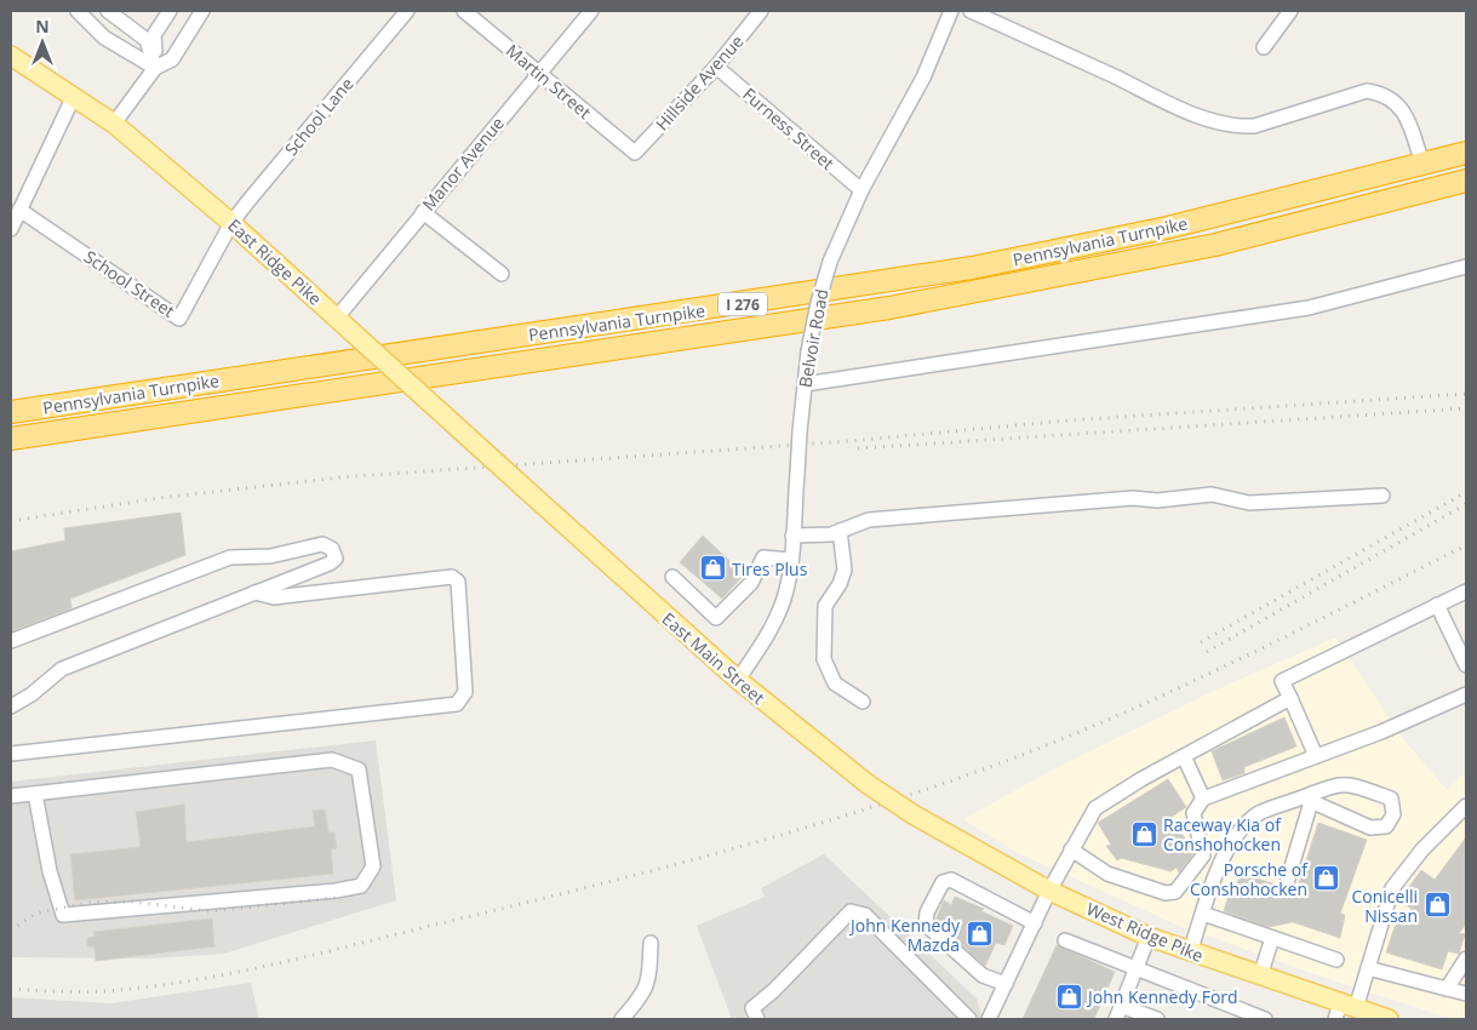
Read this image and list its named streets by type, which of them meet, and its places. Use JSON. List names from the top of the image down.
{
  "streets": {
    "highway": ["Pennsylvania Turnpike", "I 276"],
    "main road": ["East Ridge Pike", "East Main Street", "West Ridge Pike"],
    "street": [
      "Martin Street",
      "Hillside Avenue",
      "School Lane",
      "Furness Street",
      "Manor Avenue",
      "School Street",
      "Belvoir Road"
    ]
  },
  "crossings": [
    ["Martin Street", "Hillside Avenue"],
    ["Martin Street", "Manor Avenue"],
    ["Hillside Avenue", "Furness Street"],
    ["School Lane", "East Ridge Pike"],
    ["School Lane", "School Street"],
    ["Furness Street", "Belvoir Road"],
    ["Manor Avenue", "East Ridge Pike"],
    ["East Ridge Pike", "School Street"],
    ["East Ridge Pike", "East Main Street"],
    ["Belvoir Road", "East Main Street"],
    ["East Main Street", "West Ridge Pike"]
  ],
  "places": {
    "shop": [
      "Tires Plus",
      "Raceway Kia of Conshohocken",
      "Porsche of Conshohocken",
      "Conicelli Nissan",
      "John Kennedy Mazda",
      "John Kennedy Ford"
    ]
  },
  "north": "top"
}
